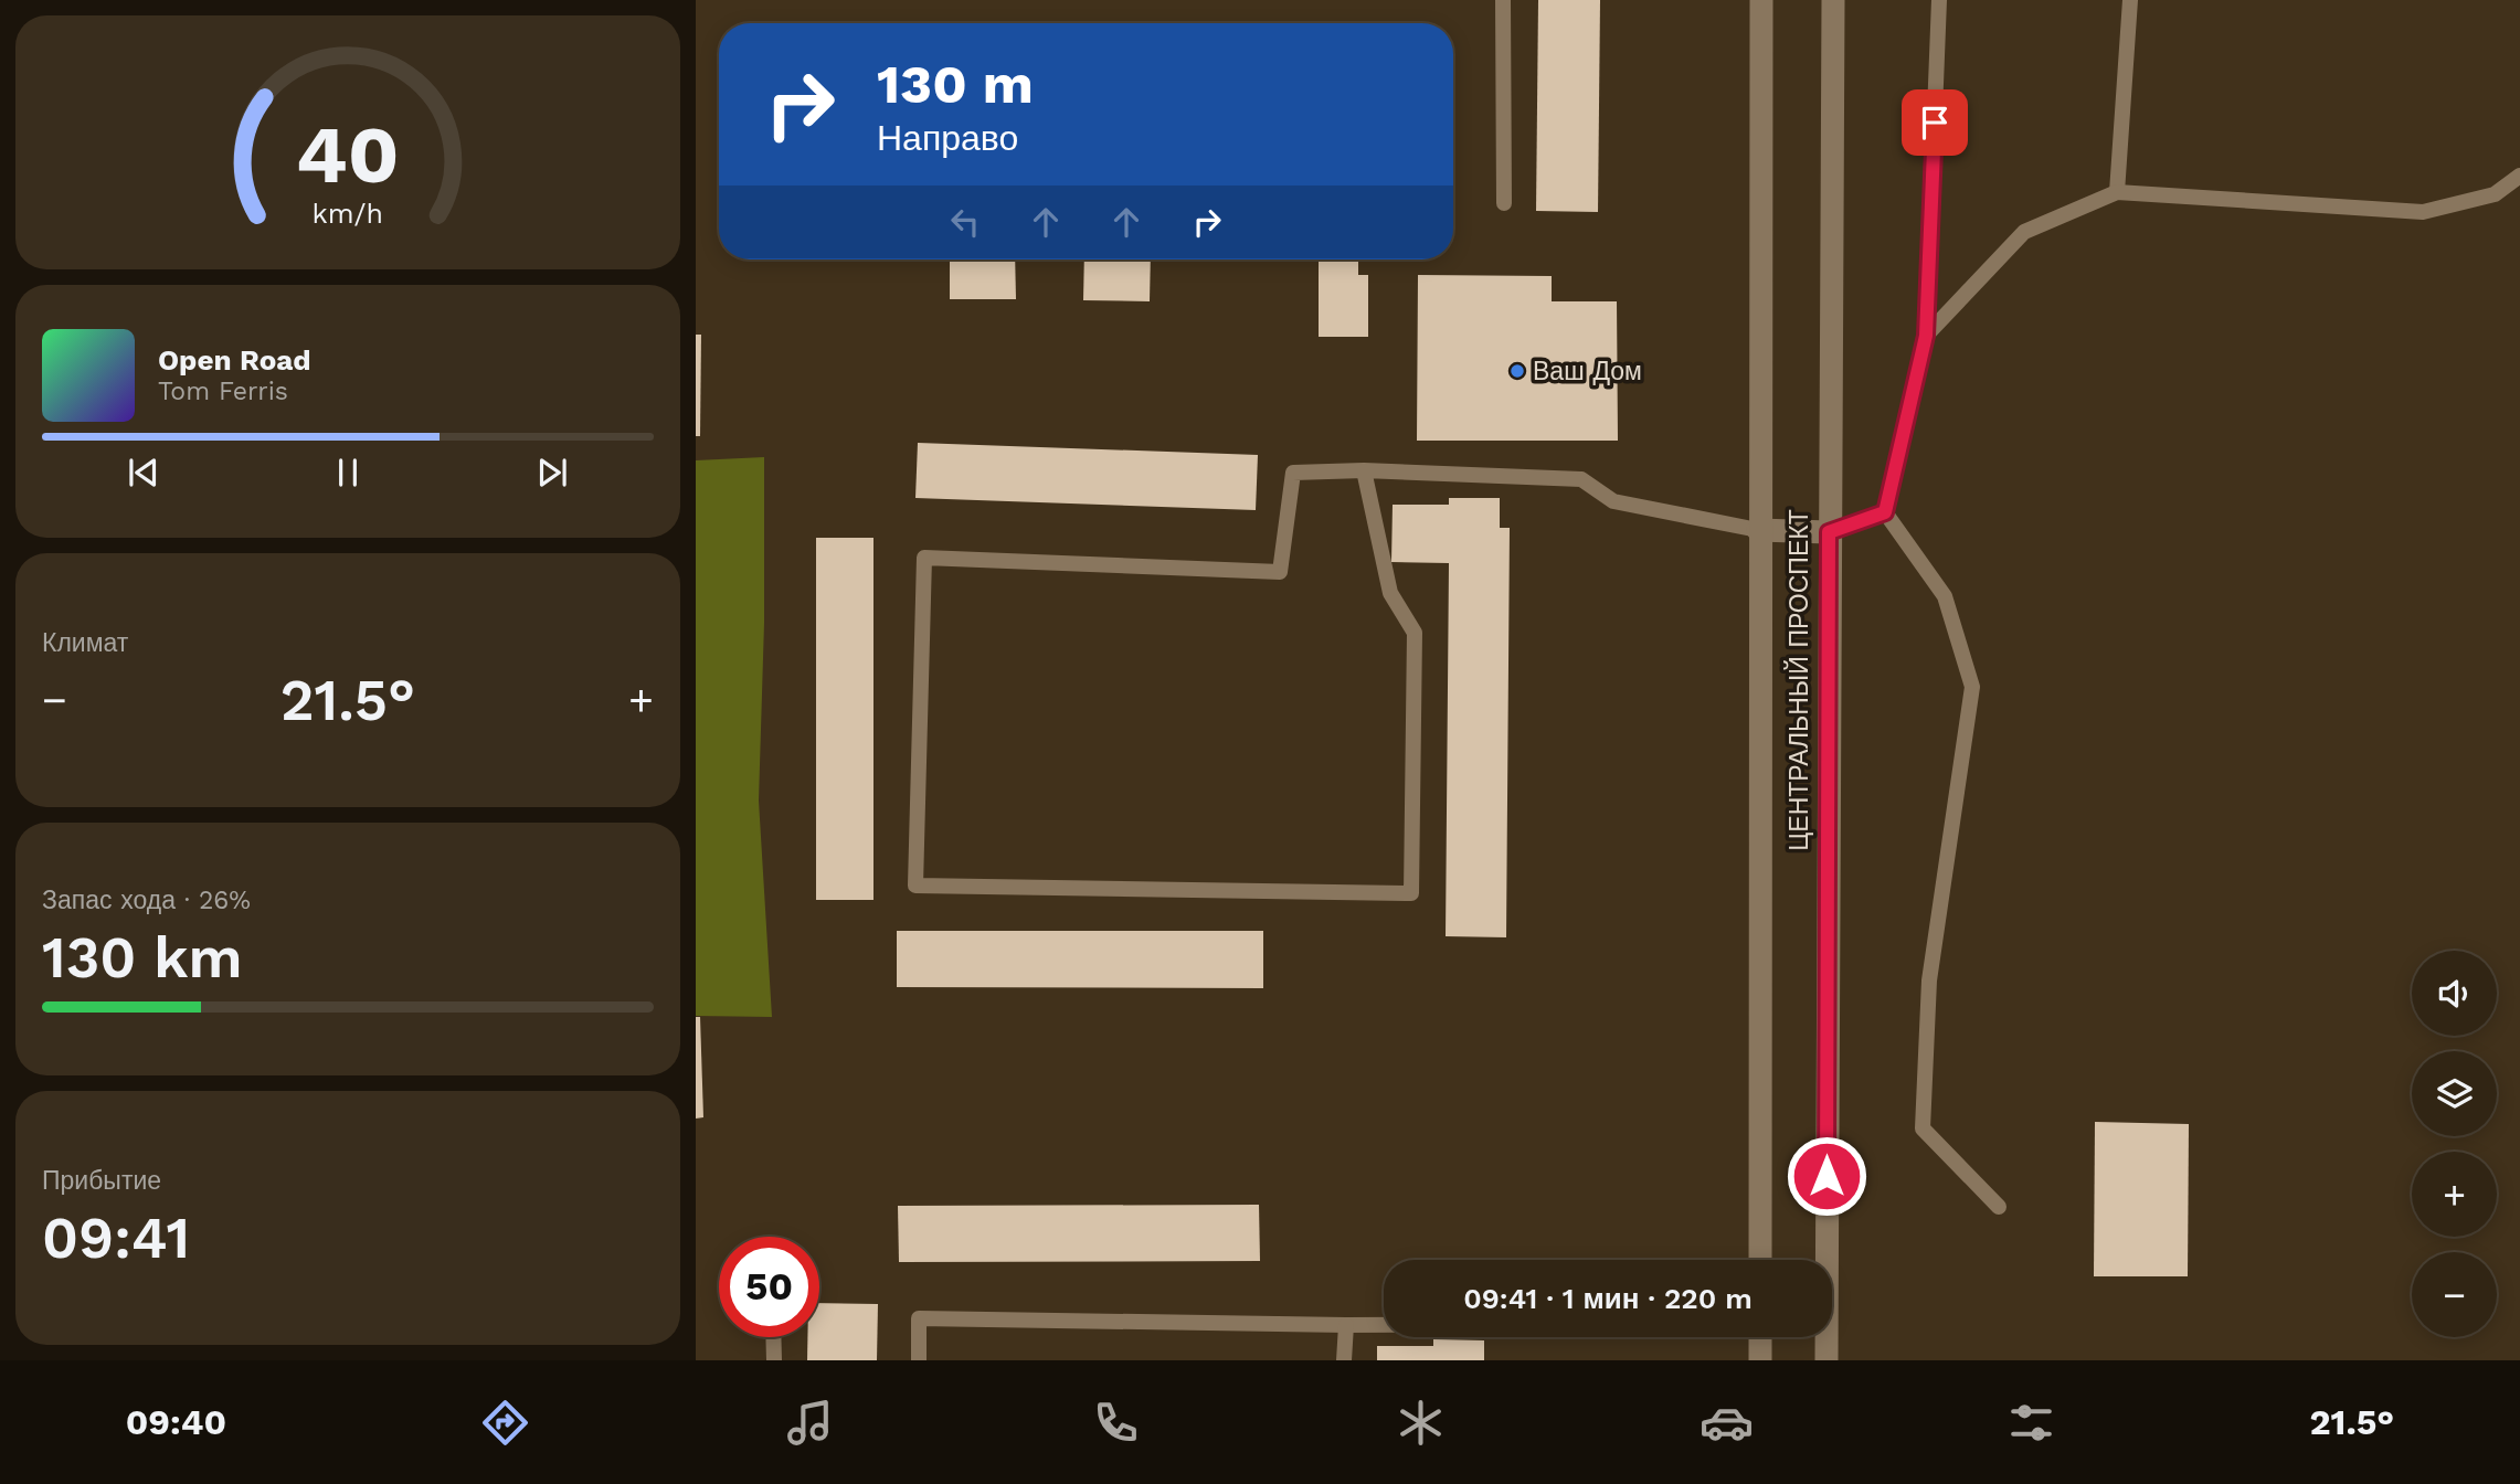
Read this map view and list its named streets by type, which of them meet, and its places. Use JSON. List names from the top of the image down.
{
  "streets": {
    "main road": ["ЦЕНТРАЛЬНЫЙ ПРОСПЕКТ"]
  },
  "places": ["Ваш Дом"],
  "page": {
    "turn": ["130 m", "Направо"],
    "song": ["Open Road", "Tom Ferris"],
    "tile": [
      "Климат",
      ["Запас хода · 26%", "130 km"],
      ["Прибытие", "09:41"]
    ],
    "heat": ["−", "21.5°", "+"],
    "map_buttons": ["+", "−"],
    "limit": "50",
    "trip": "09:41 · 1 мин · 220 m",
    "tabs": ["09:40", "21.5°"],
    "gauge": ["40", "km/h"]
  }
}
